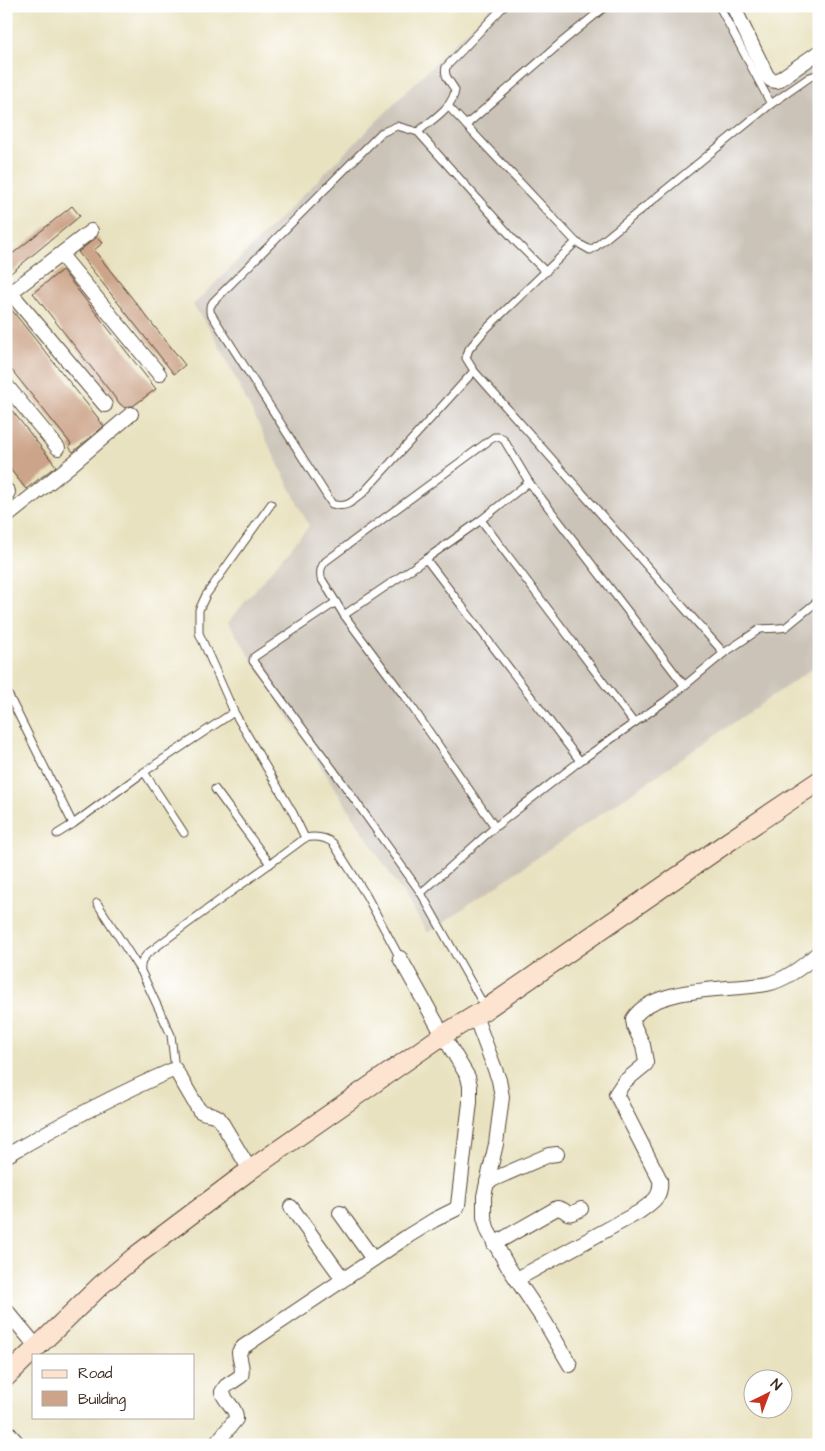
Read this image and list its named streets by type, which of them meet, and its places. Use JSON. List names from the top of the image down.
{
  "legend": ["Road", "Building"],
  "north": "top right"
}
